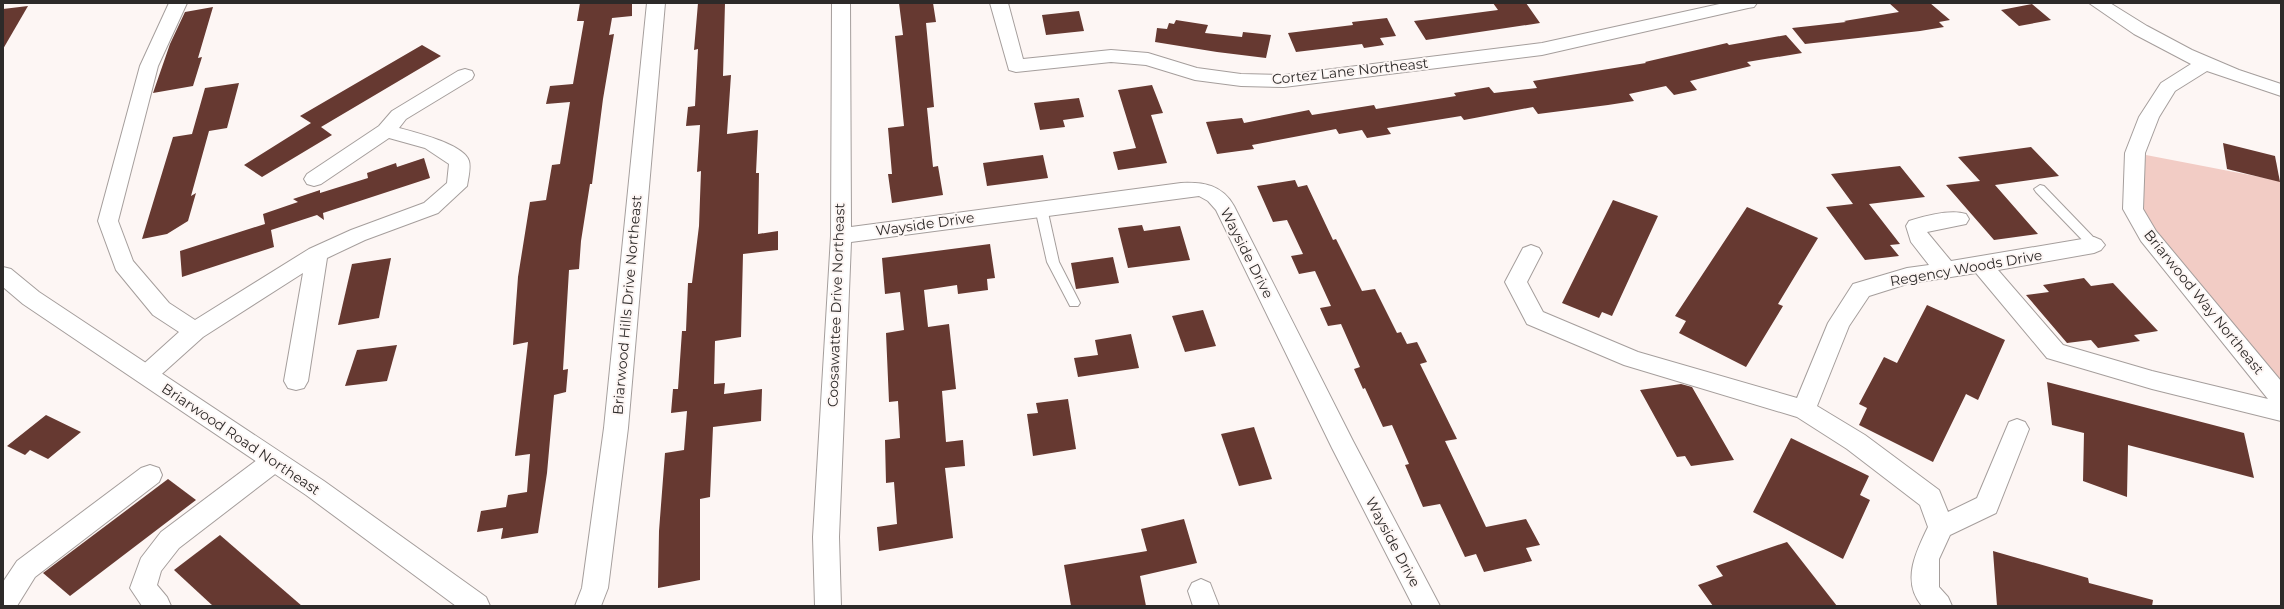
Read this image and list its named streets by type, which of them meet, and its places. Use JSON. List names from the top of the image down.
{
  "streets": {
    "street": [
      "Cortez Lane Northeast",
      "Wayside Drive",
      "Regency Woods Drive",
      "Briarwood Way Northeast",
      "Briarwood Hills Drive Northeast",
      "Coosawattee Drive Northeast",
      "Briarwood Road Northeast"
    ]
  },
  "crossings": [
    ["Wayside Drive", "Coosawattee Drive Northeast"]
  ]
}
